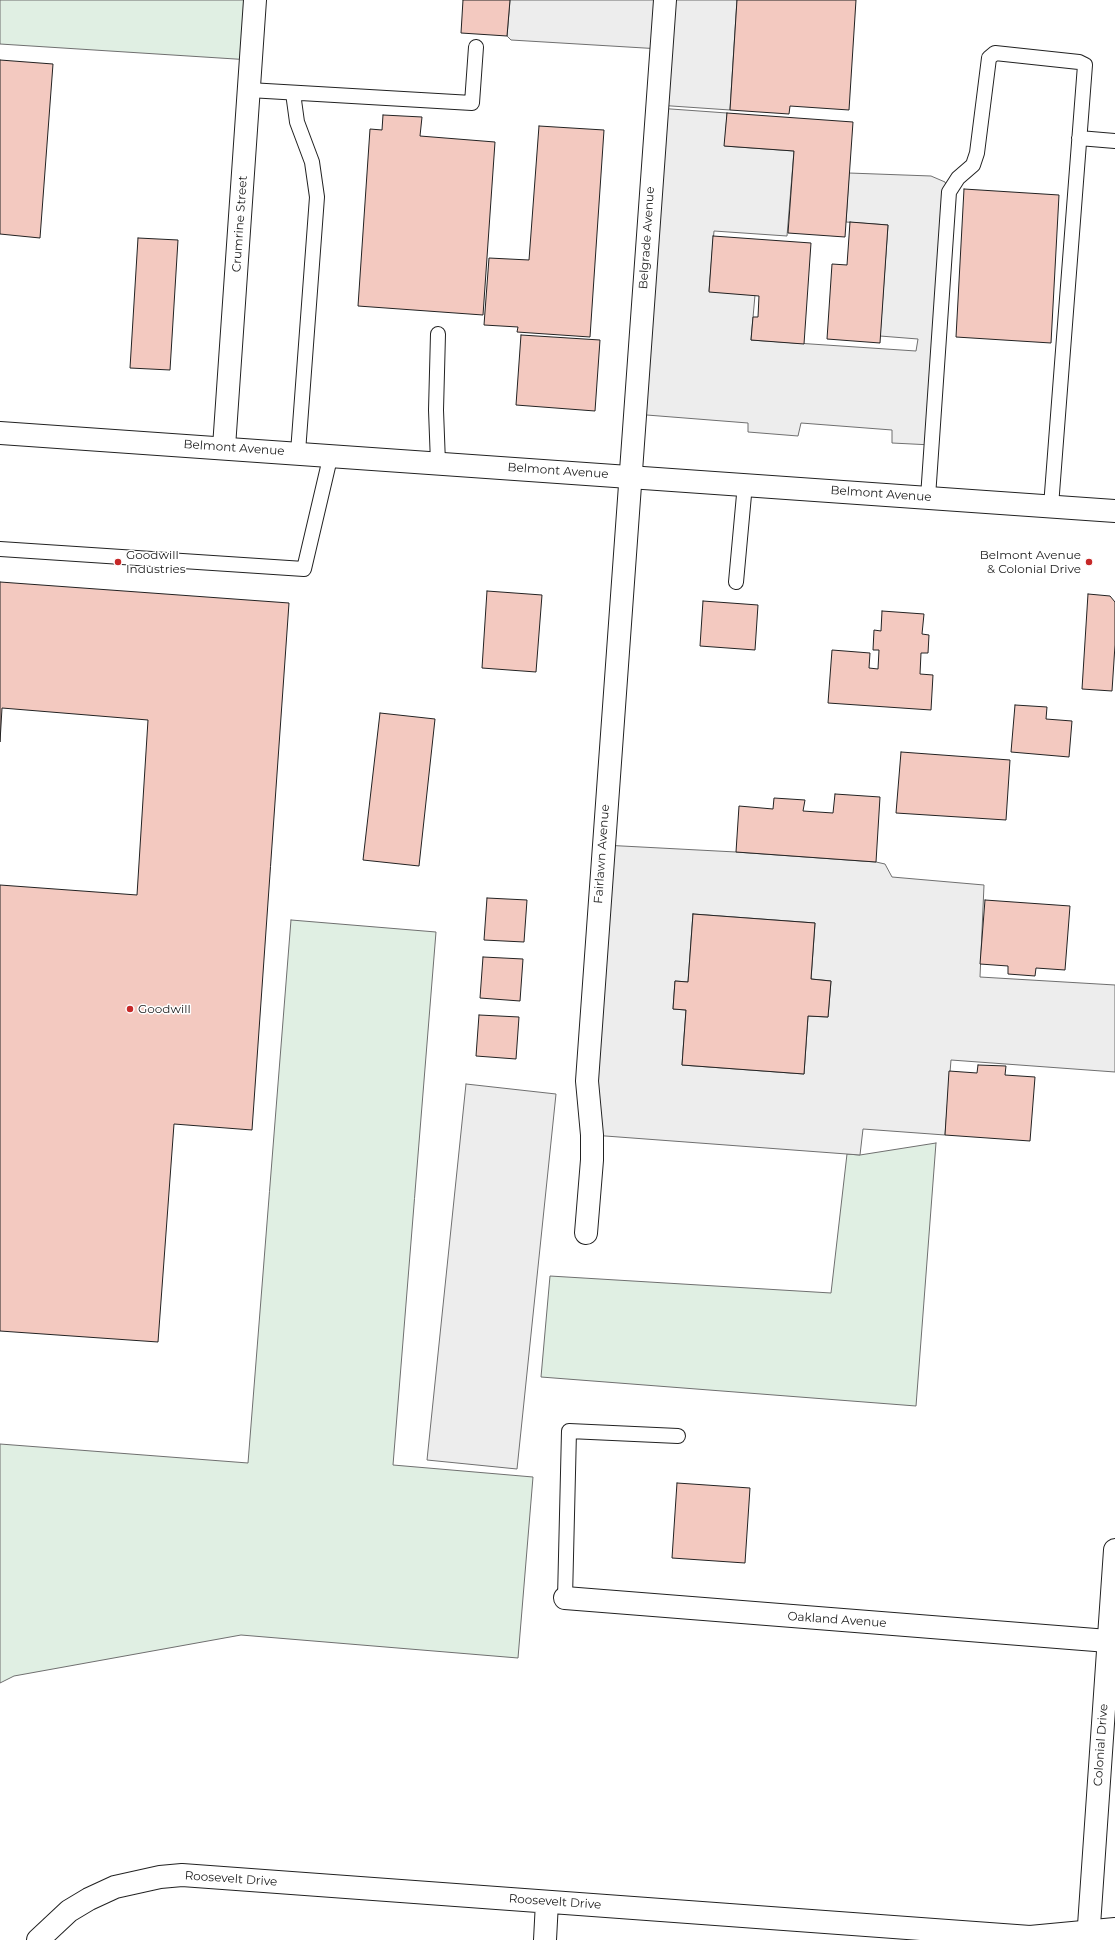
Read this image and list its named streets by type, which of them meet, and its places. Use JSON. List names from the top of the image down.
{
  "streets": {
    "street": [
      "Crumrine Street",
      "Belgrade Avenue",
      "Belmont Avenue",
      "Fairlawn Avenue",
      "Oakland Avenue",
      "Colonial Drive",
      "Roosevelt Drive"
    ]
  },
  "crossings": [
    ["Crumrine Street", "Belmont Avenue"],
    ["Belgrade Avenue", "Belmont Avenue"],
    ["Belgrade Avenue", "Fairlawn Avenue"],
    ["Belmont Avenue", "Fairlawn Avenue"],
    ["Oakland Avenue", "Colonial Drive"],
    ["Colonial Drive", "Roosevelt Drive"]
  ],
  "places": ["Goodwill Industries", "Belmont Avenue & Colonial Drive", "Goodwill"]
}
